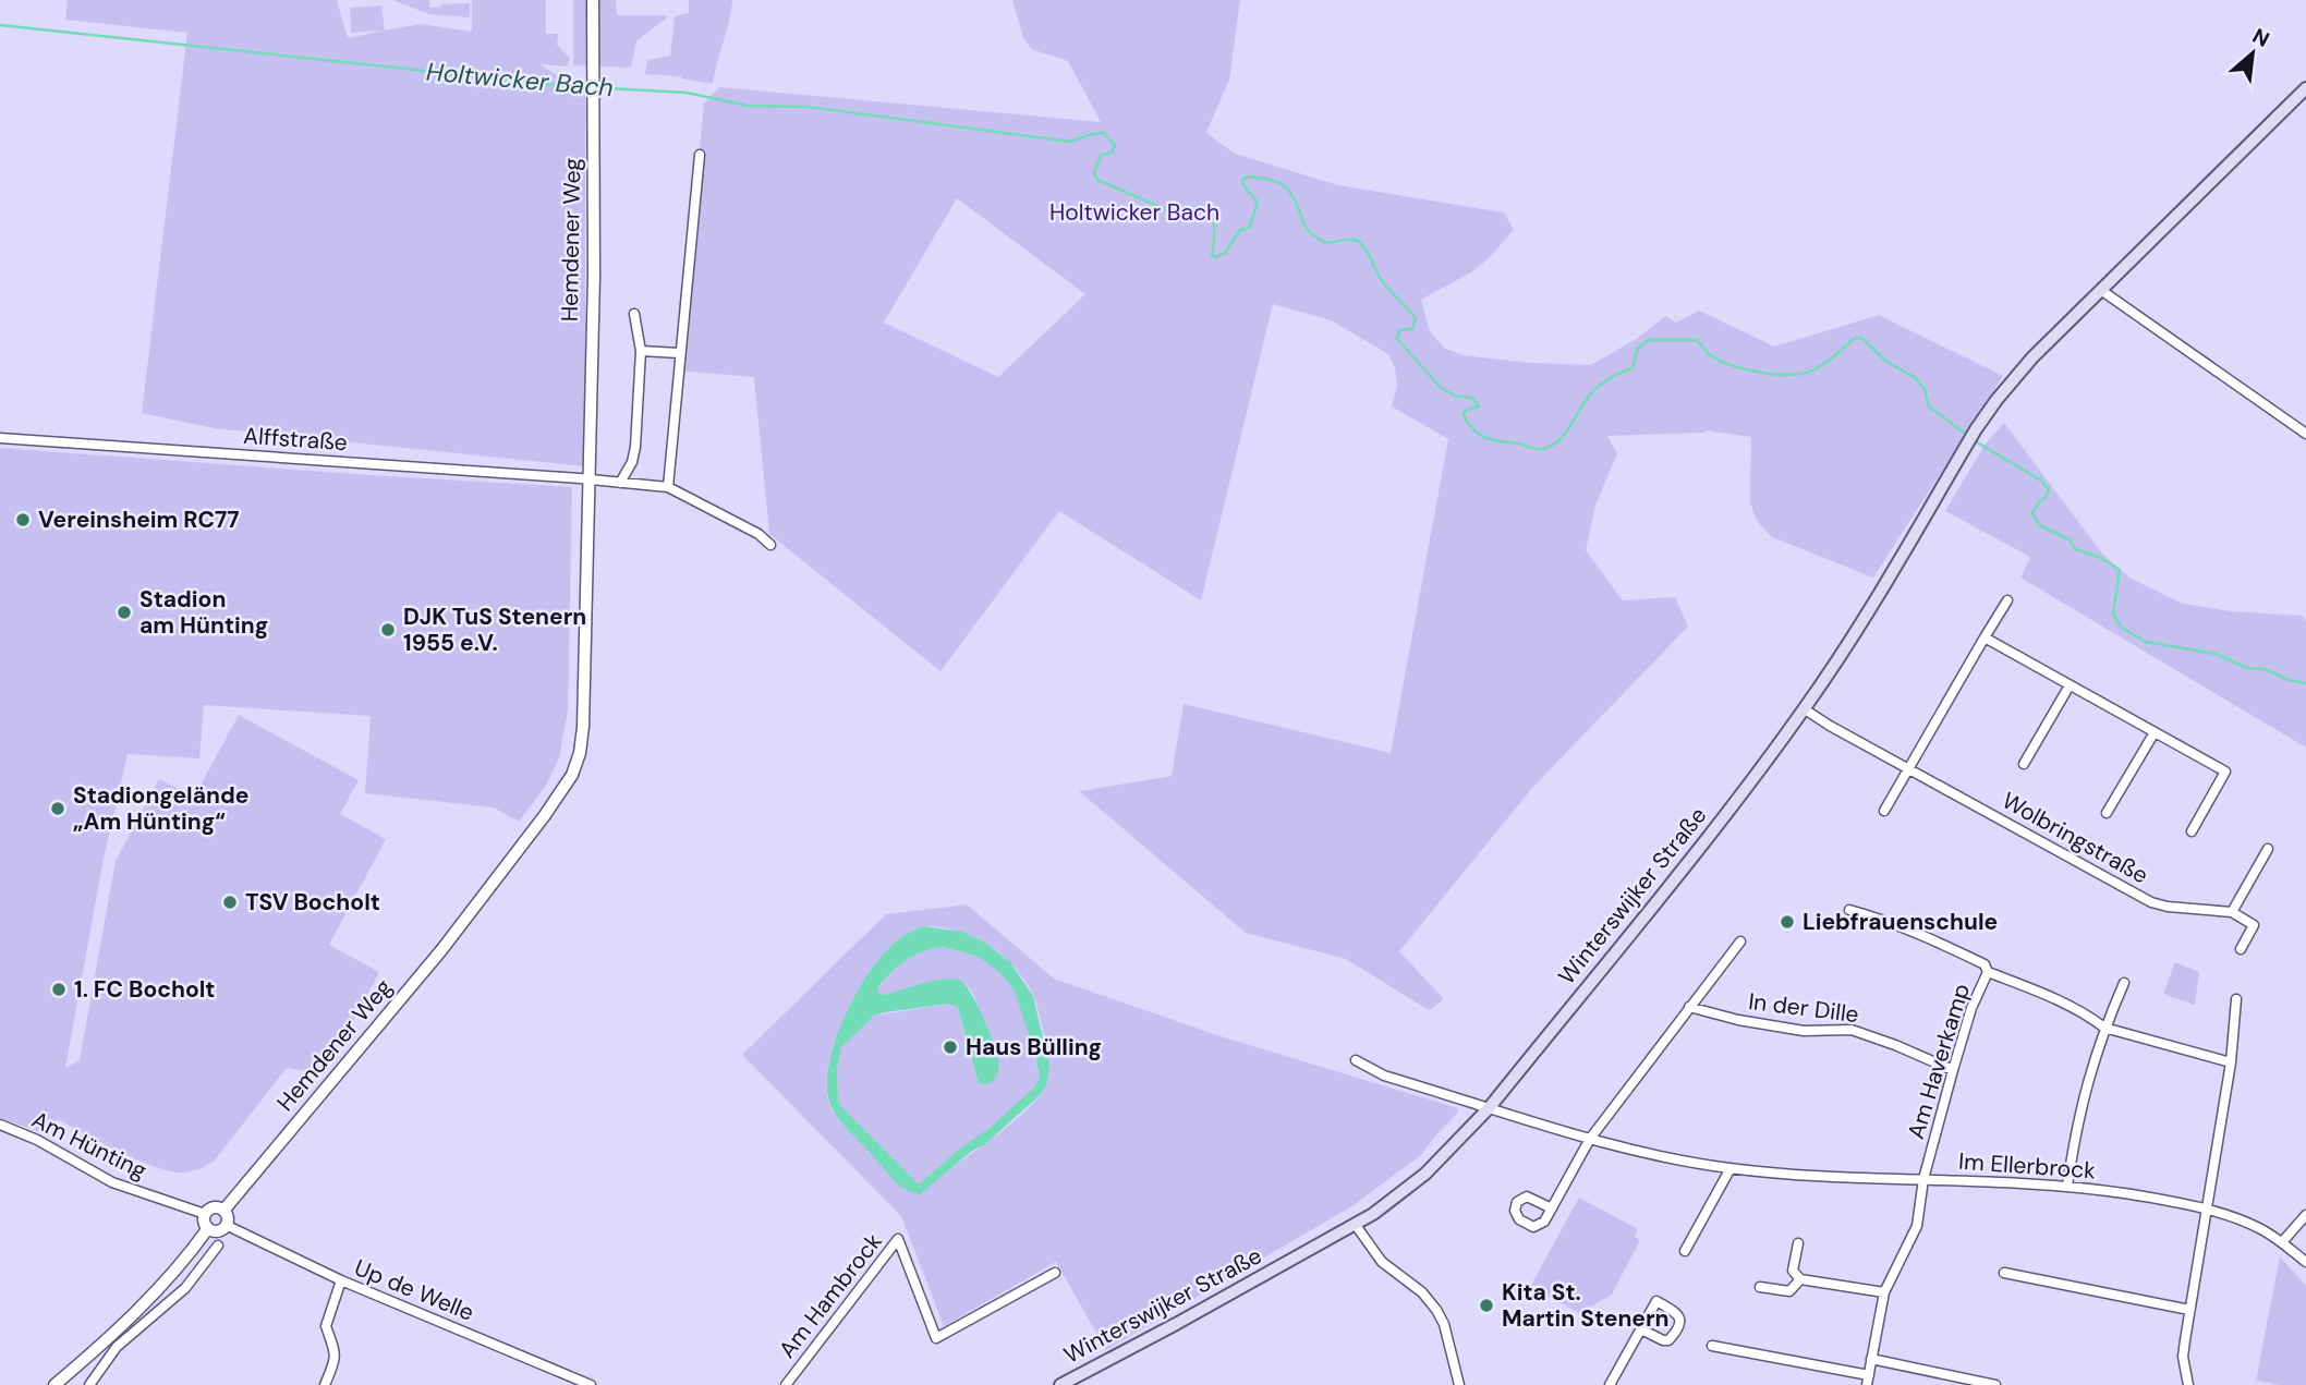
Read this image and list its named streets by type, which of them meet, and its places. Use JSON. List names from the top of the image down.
{
  "streets": {
    "main road": ["Winterswijker Straße"],
    "street": [
      "Hemdener Weg",
      "Alffstraße",
      "Wolbringstraße",
      "In der Dille",
      "Am Haverkamp",
      "Am Hünting",
      "Im Ellerbrock",
      "Up de Welle",
      "Am Hambrock"
    ]
  },
  "crossings": [
    ["Hemdener Weg", "Alffstraße"],
    ["Hemdener Weg", "Am Hünting"],
    ["Hemdener Weg", "Up de Welle"],
    ["Wolbringstraße", "Winterswijker Straße"],
    ["Winterswijker Straße", "Im Ellerbrock"],
    ["In der Dille", "Am Haverkamp"],
    ["Am Haverkamp", "Im Ellerbrock"],
    ["Am Hünting", "Up de Welle"]
  ],
  "water": ["Holtwicker Bach"],
  "parks": ["Holtwicker Bach"],
  "places": [
    "Vereinsheim RC77",
    "Stadion am Hünting",
    "DJK TuS Stenern 1955 e.V.",
    "Stadiongelände „Am Hünting“",
    "TSV Bocholt",
    "Liebfrauenschule",
    "1. FC Bocholt",
    "Haus Bülling",
    "Kita St. Martin Stenern"
  ],
  "north": "top right"
}
